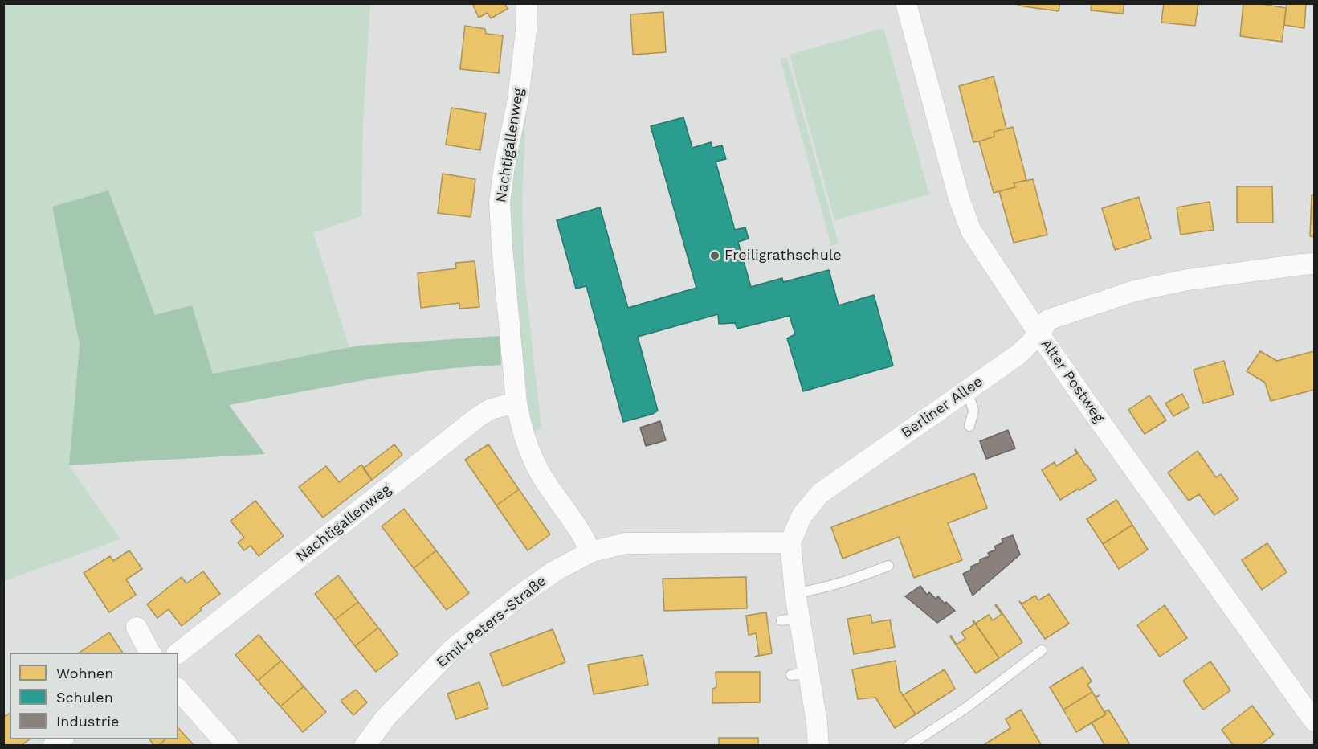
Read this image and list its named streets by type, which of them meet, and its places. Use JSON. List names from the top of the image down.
{
  "streets": {
    "street": [
      "Nachtigallenweg",
      "Alter Postweg",
      "Berliner Allee",
      "Emil-Peters-Straße"
    ]
  },
  "crossings": [
    ["Nachtigallenweg", "Emil-Peters-Straße"],
    ["Alter Postweg", "Berliner Allee"],
    ["Berliner Allee", "Emil-Peters-Straße"]
  ],
  "places": ["Freiligrathschule"],
  "legend": ["Wohnen", "Schulen", "Industrie"]
}
